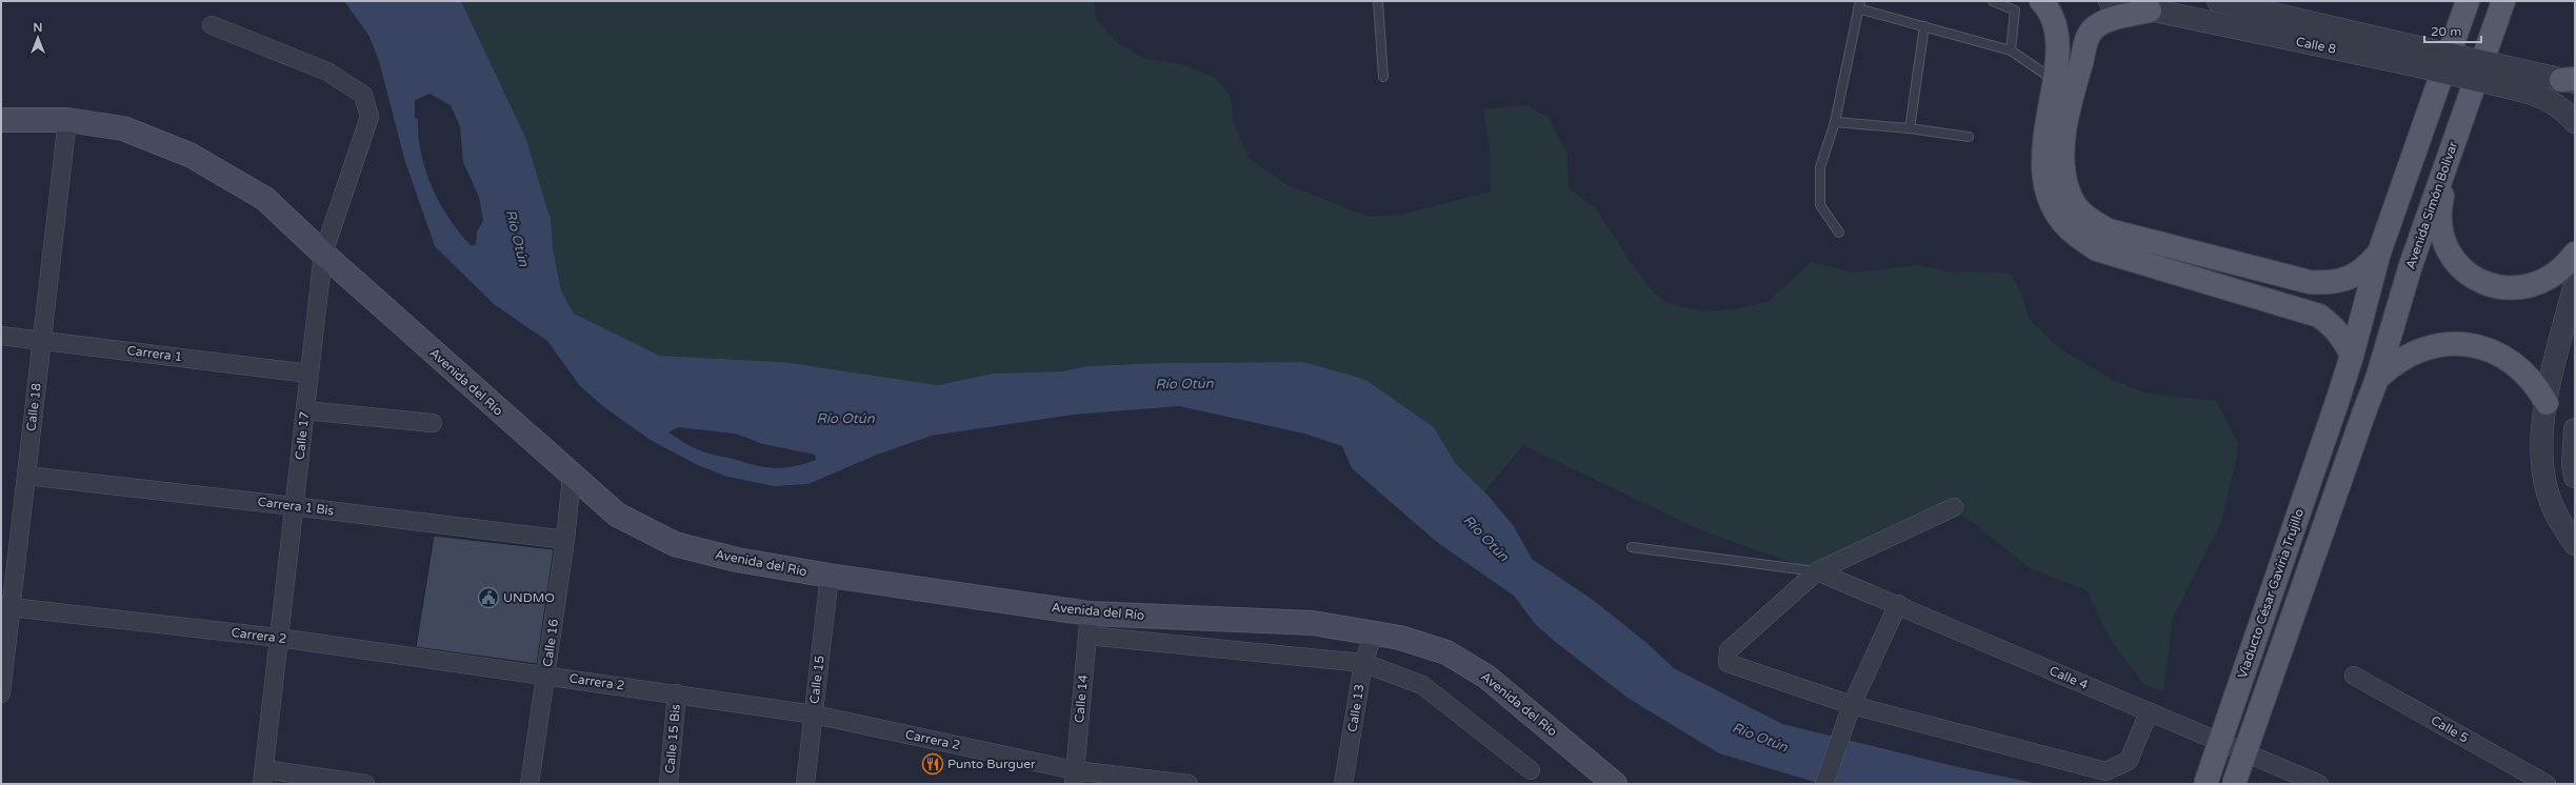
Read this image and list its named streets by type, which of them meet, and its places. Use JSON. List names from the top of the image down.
{
  "streets": {
    "main road": ["Avenida Simón Bolívar", "Avenida del Río", "Viaducto César Gaviria Trujillo"],
    "street": [
      "Calle 8",
      "Carrera 1",
      "Calle 18",
      "Calle 17",
      "Carrera 1 Bis",
      "Carrera 2",
      "Calle 16",
      "Calle 4",
      "Calle 15",
      "Calle 14",
      "Calle 13",
      "Calle 5",
      "Calle 15 Bis"
    ]
  },
  "crossings": [
    ["Carrera 1", "Calle 18"],
    ["Carrera 1", "Calle 17"],
    ["Avenida del Río", "Calle 18"],
    ["Avenida del Río", "Calle 17"],
    ["Avenida del Río", "Calle 16"],
    ["Avenida del Río", "Calle 15"],
    ["Avenida del Río", "Calle 14"],
    ["Avenida del Río", "Calle 13"],
    ["Calle 18", "Carrera 1 Bis"],
    ["Calle 18", "Carrera 2"],
    ["Calle 17", "Carrera 1 Bis"],
    ["Calle 17", "Carrera 2"],
    ["Carrera 1 Bis", "Calle 16"],
    ["Carrera 2", "Calle 16"],
    ["Carrera 2", "Calle 15"],
    ["Carrera 2", "Calle 14"],
    ["Carrera 2", "Calle 15 Bis"]
  ],
  "water": ["Río Otún"],
  "places": {
    "public building": ["UNDMO"],
    "restaurant": ["Punto Burguer"]
  },
  "scale_bar": "20 m",
  "north": "top"
}
